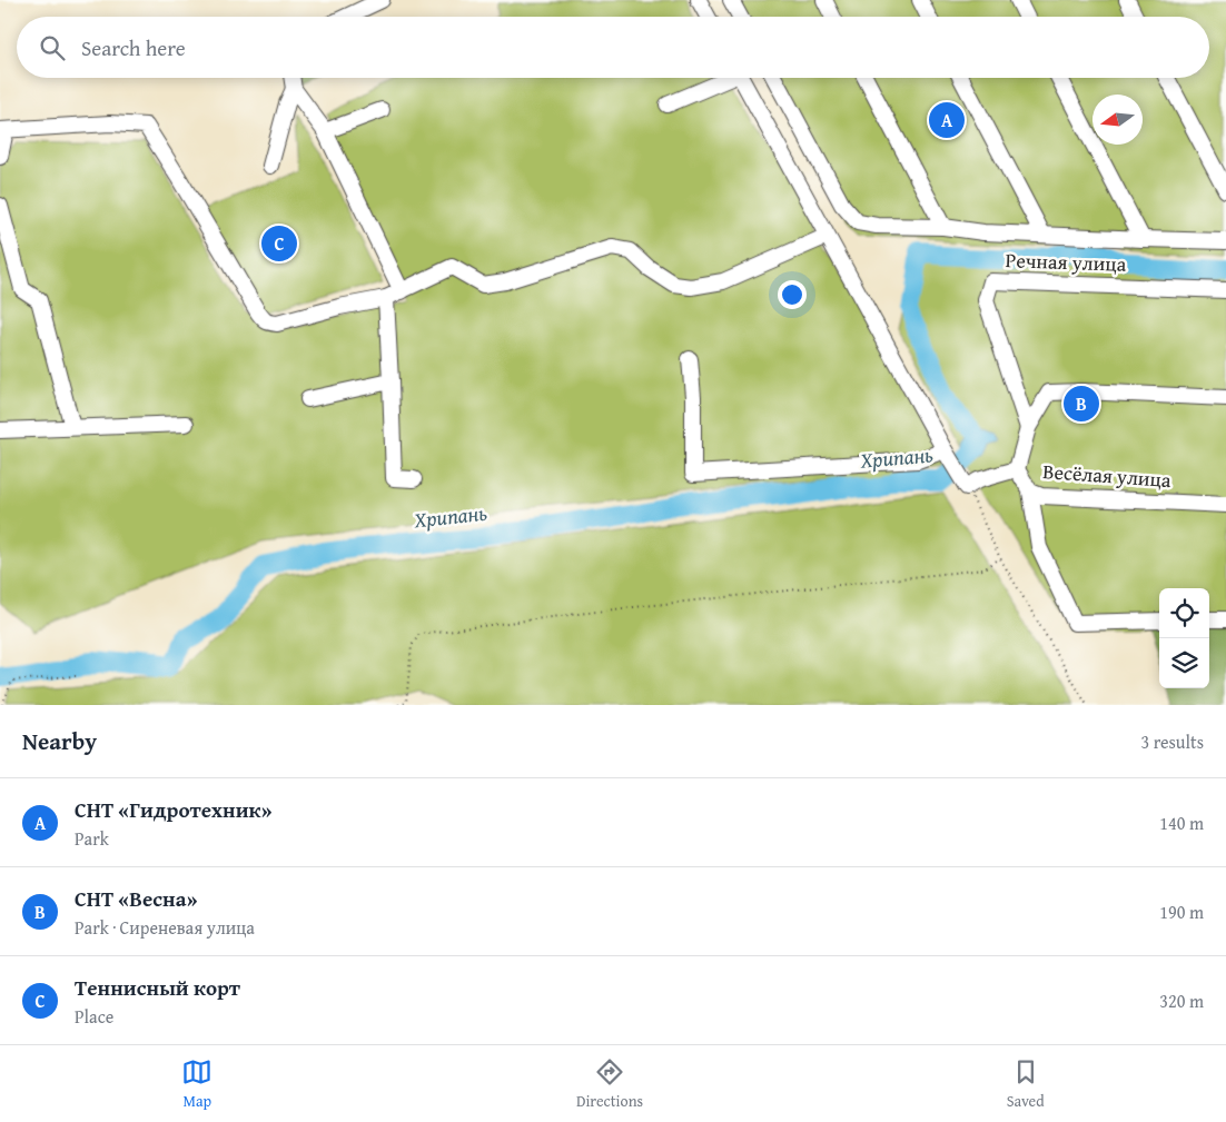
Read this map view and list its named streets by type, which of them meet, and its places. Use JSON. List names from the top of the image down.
{
  "streets": {
    "street": ["Речная улица", "Весёлая улица"]
  },
  "water": ["Хрипань"],
  "north": "left",
  "page": {
    "search": "Search here",
    "pins": ["A", "C", "B"],
    "heading": ["Nearby", "3 results"],
    "list": [
      {
        "mark": "A",
        "name": "СНТ «Гидротехник»",
        "note": "Park",
        "value": "140 m"
      },
      {
        "mark": "B",
        "name": "СНТ «Весна»",
        "note": "Park · Сиреневая улица",
        "value": "190 m"
      },
      {
        "mark": "C",
        "name": "Теннисный корт",
        "note": "Place",
        "value": "320 m"
      }
    ],
    "nav": ["Map", "Directions", "Saved"]
  }
}
